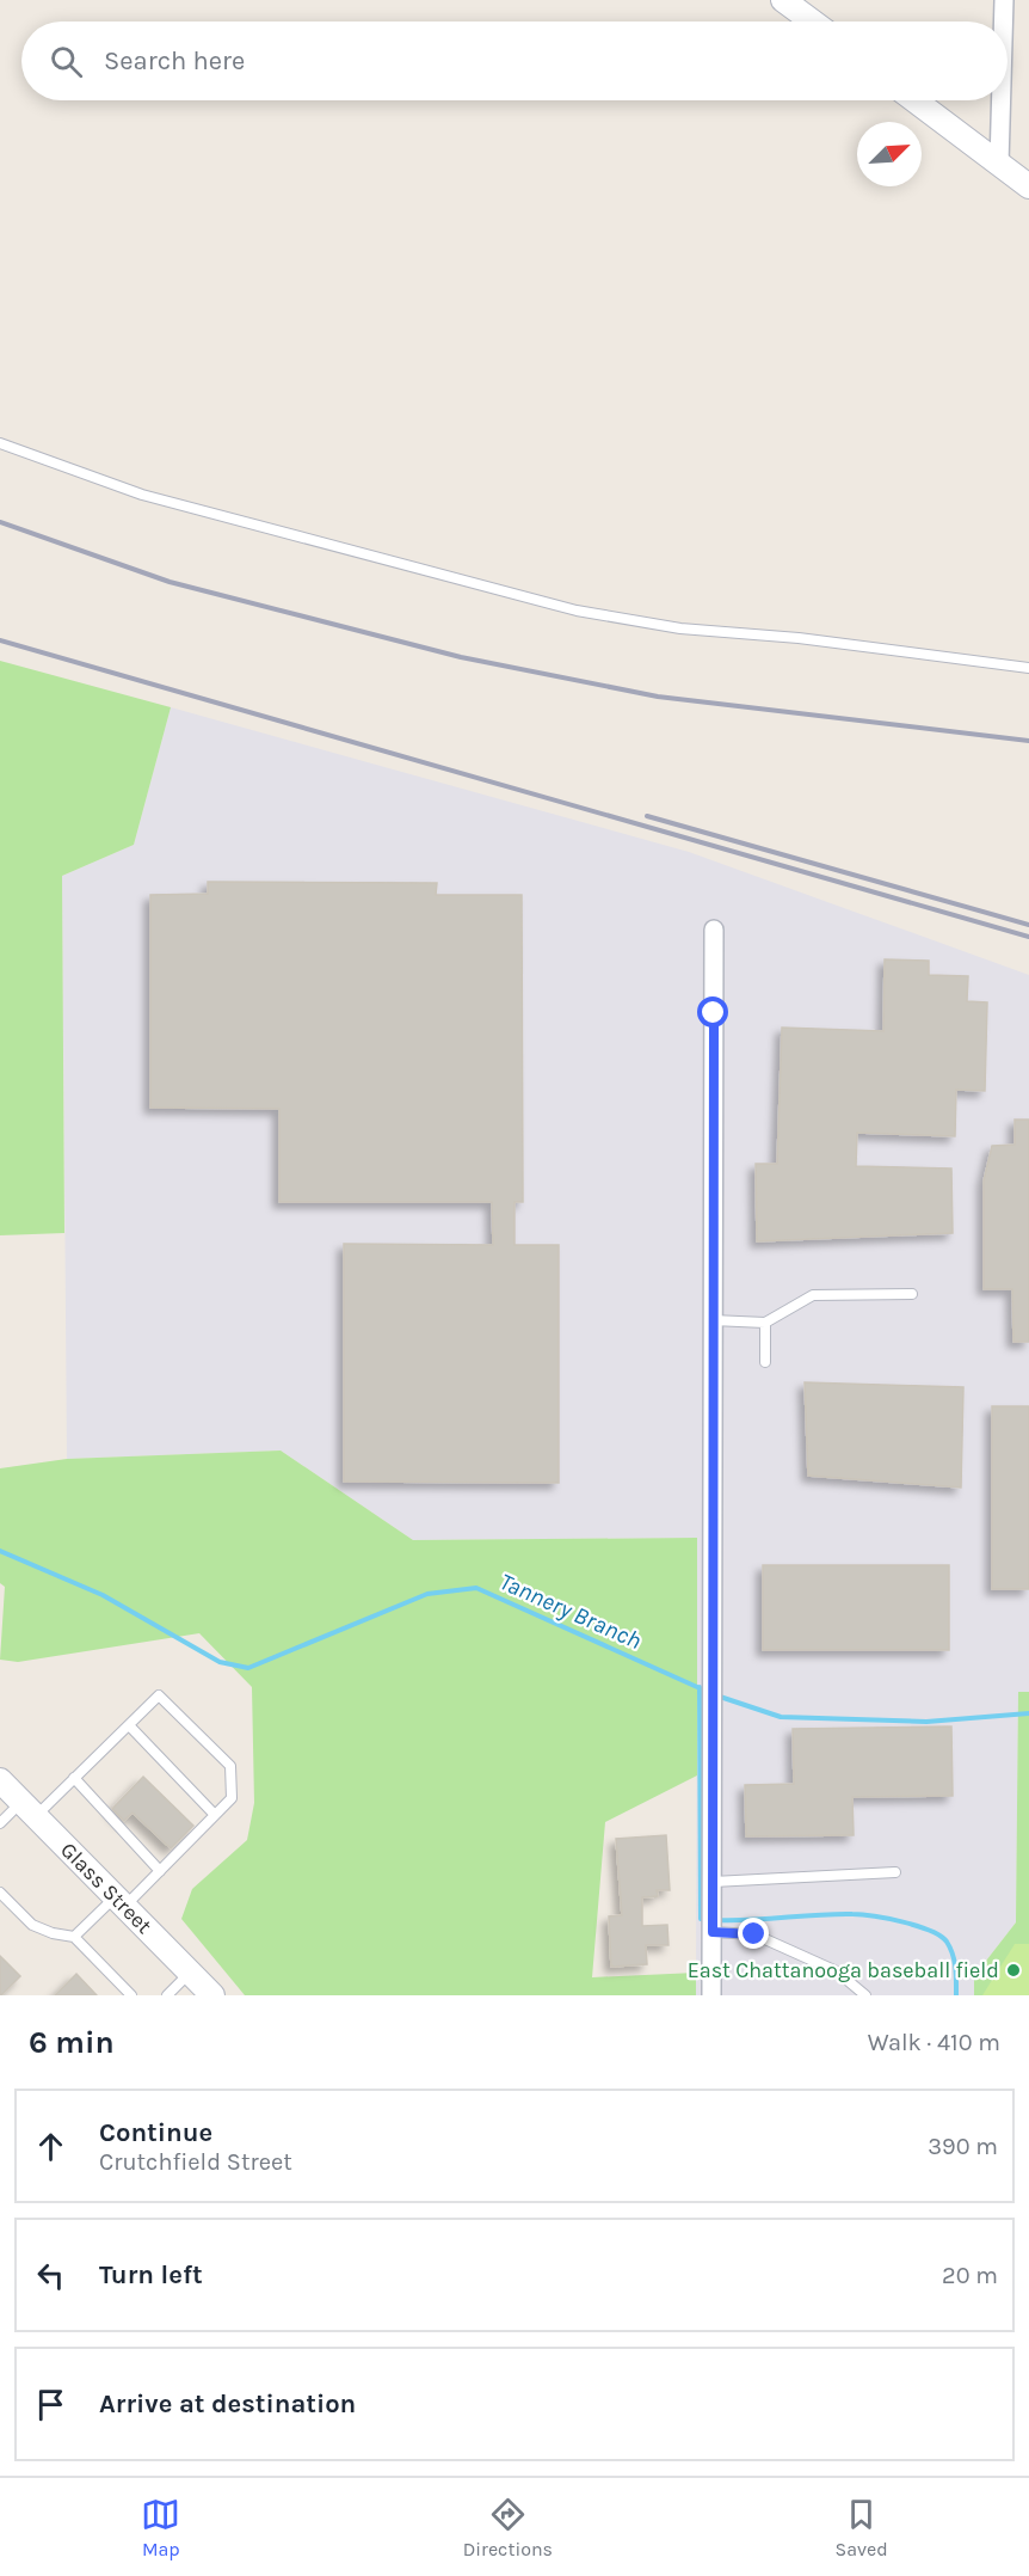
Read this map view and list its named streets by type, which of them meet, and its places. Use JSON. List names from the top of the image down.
{
  "streets": {
    "street": ["Glass Street"]
  },
  "water": ["Tannery Branch"],
  "places": ["East Chattanooga baseball field"],
  "north": "top right",
  "page": {
    "search": "Search here",
    "heading": ["6 min", "Walk · 410 m"],
    "list": [
      ["Continue", "Crutchfield Street", "390 m"],
      ["Turn left", "20 m"],
      "Arrive at destination"
    ],
    "nav": ["Map", "Directions", "Saved"]
  }
}
